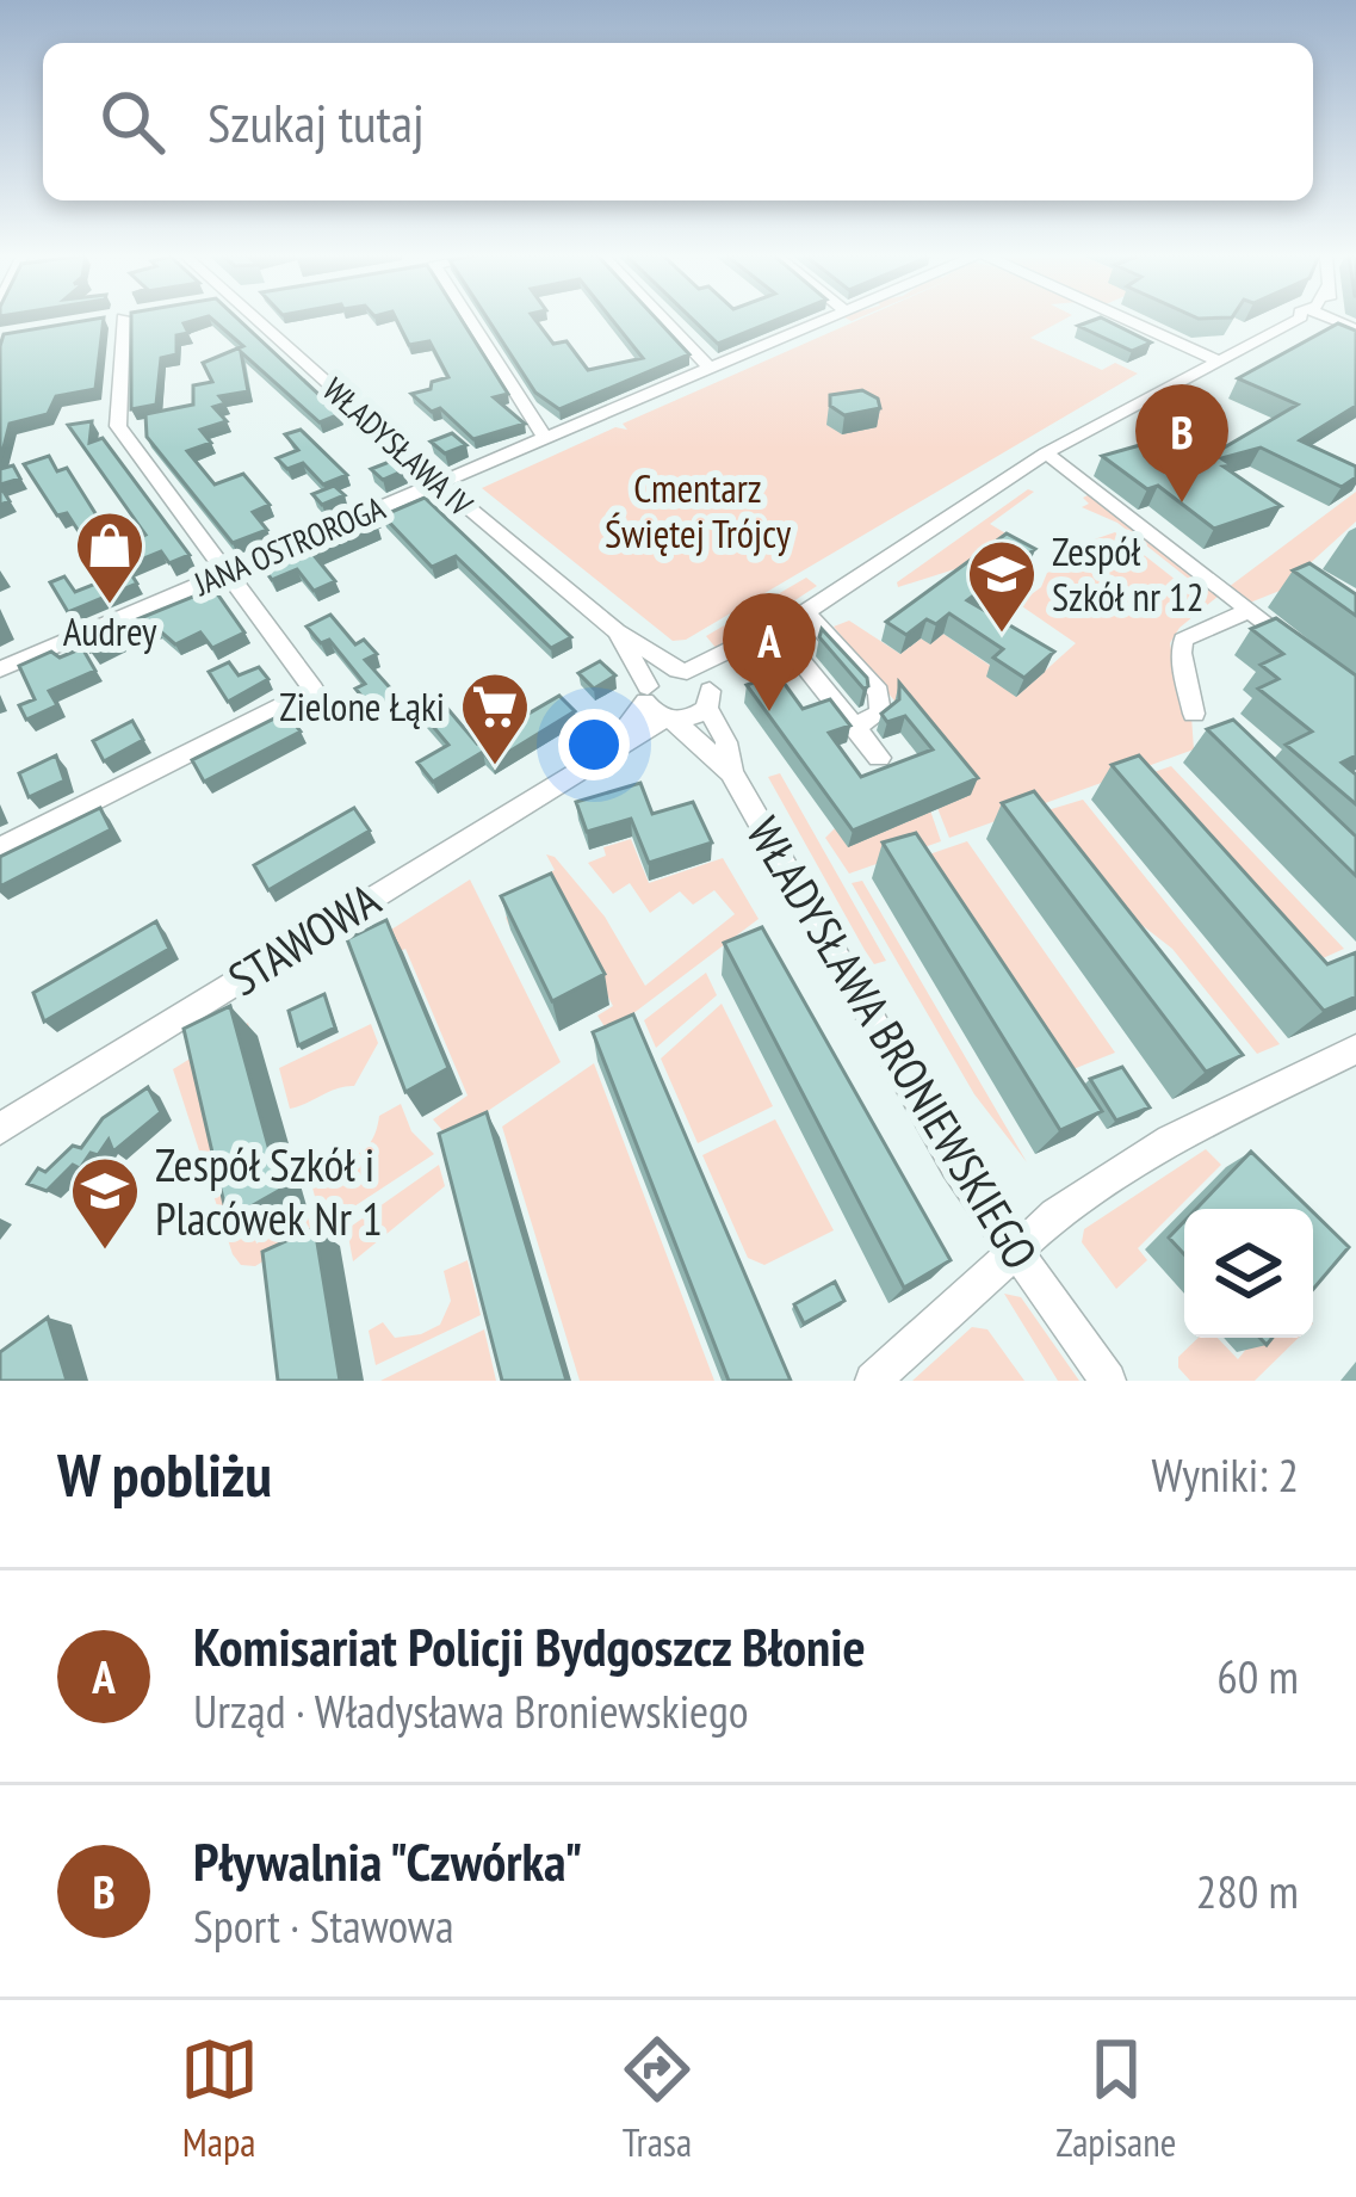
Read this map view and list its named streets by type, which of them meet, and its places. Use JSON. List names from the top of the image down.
{
  "streets": {
    "street": [
      "WŁADYSŁAWA IV",
      "JANA OSTROROGA",
      "STAWOWA",
      "WŁADYSŁAWA BRONIEWSKIEGO"
    ]
  },
  "crossings": [
    ["WŁADYSŁAWA IV", "JANA OSTROROGA"],
    ["WŁADYSŁAWA IV", "STAWOWA"],
    ["WŁADYSŁAWA IV", "WŁADYSŁAWA BRONIEWSKIEGO"],
    ["STAWOWA", "WŁADYSŁAWA BRONIEWSKIEGO"]
  ],
  "parks": ["Cmentarz Świętej Trójcy"],
  "places": {
    "shop": ["Audrey"],
    "school or university": ["Zespół Szkół nr 12", "Zespół Szkół i Placówek Nr 1"],
    "supermarket": ["Zielone Łąki"]
  },
  "page": {
    "search": "Szukaj tutaj",
    "pins": ["B", "A"],
    "heading": ["W pobliżu", "Wyniki: 2"],
    "list": [
      {
        "mark": "A",
        "name": "Komisariat Policji Bydgoszcz Błonie",
        "note": "Urząd · Władysława Broniewskiego",
        "value": "60 m"
      },
      {
        "mark": "B",
        "name": "Pływalnia \"Czwórka\"",
        "note": "Sport · Stawowa",
        "value": "280 m"
      }
    ],
    "nav": ["Mapa", "Trasa", "Zapisane"]
  }
}
